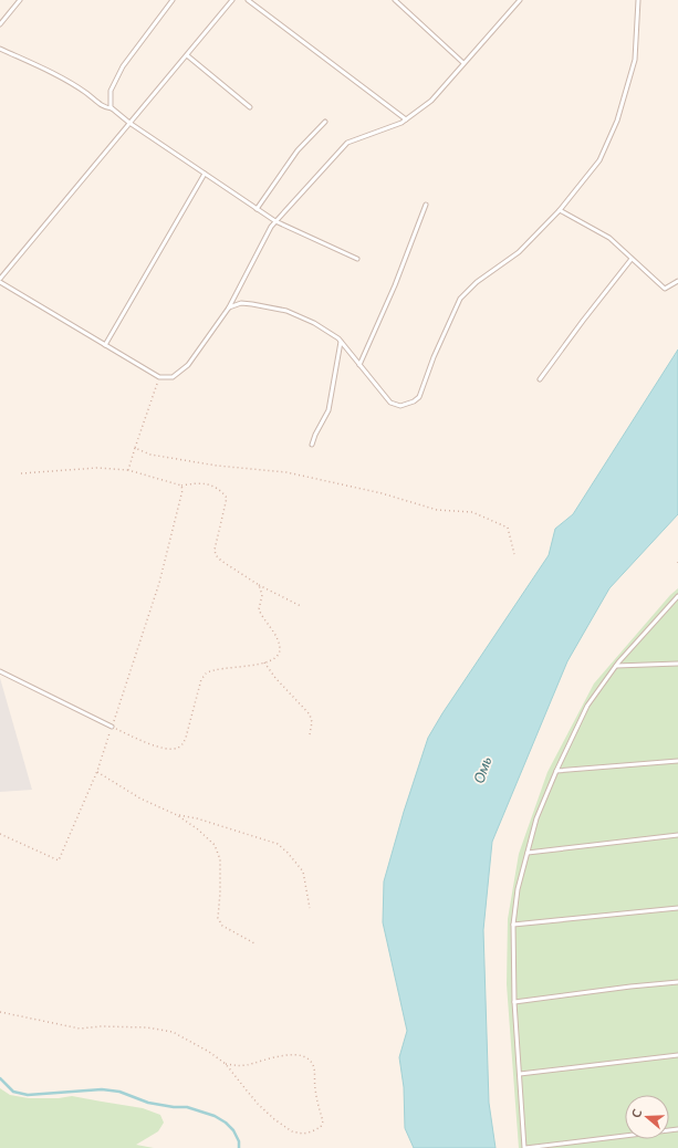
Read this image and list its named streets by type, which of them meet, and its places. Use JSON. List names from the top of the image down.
{
  "water": ["Омь"],
  "north": "left"
}
